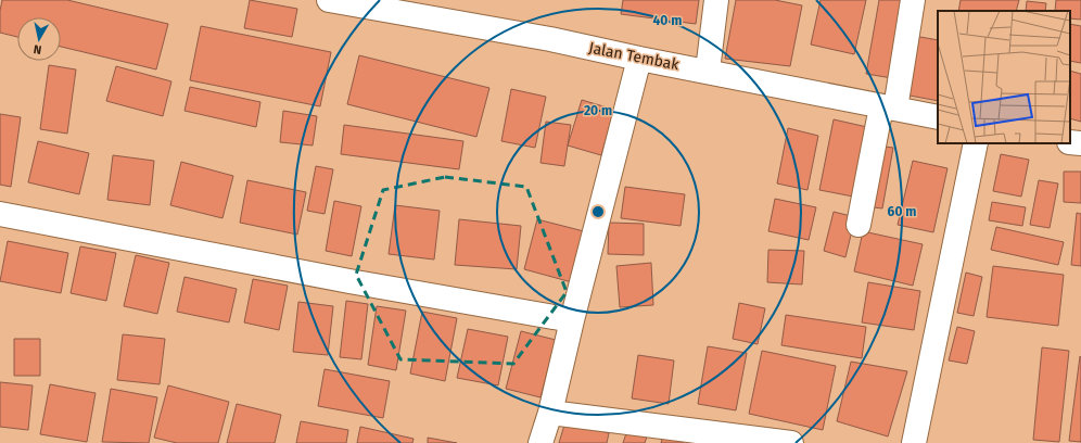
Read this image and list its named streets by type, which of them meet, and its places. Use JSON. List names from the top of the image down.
{
  "streets": {
    "street": ["Jalan Tembak"]
  },
  "north": "bottom",
  "rings": ["40 m", "20 m", "60 m"]
}
